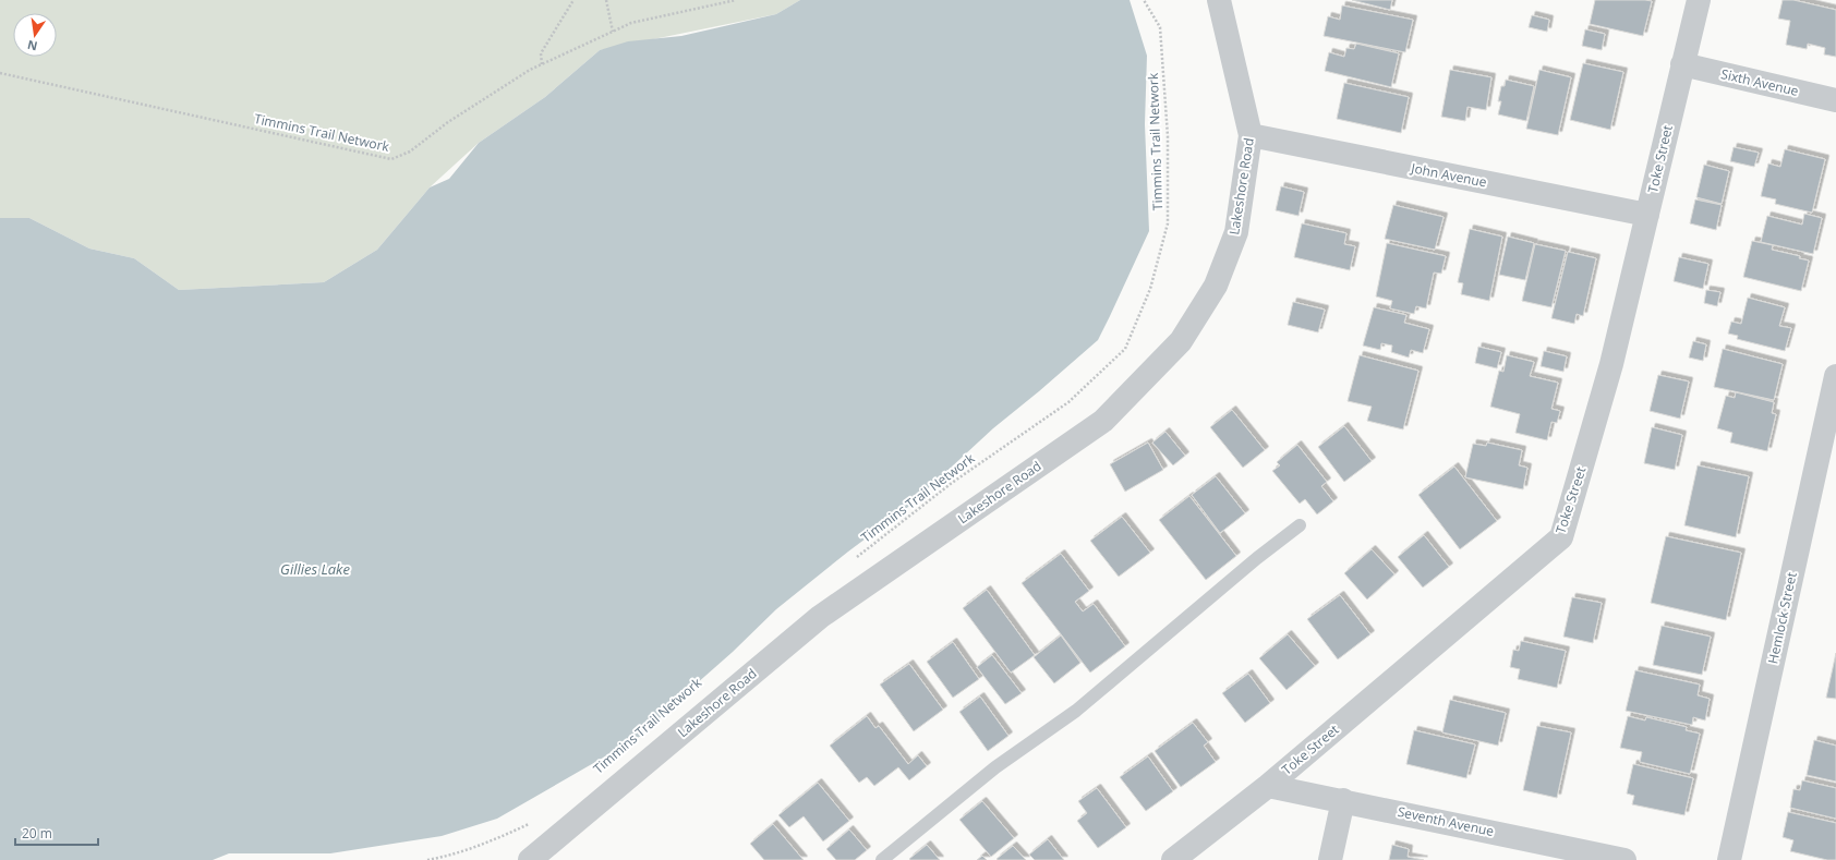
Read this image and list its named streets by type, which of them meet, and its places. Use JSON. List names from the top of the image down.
{
  "streets": {
    "street": [
      "Sixth Avenue",
      "Toke Street",
      "John Avenue",
      "Lakeshore Road",
      "Hemlock Street",
      "Seventh Avenue"
    ],
    "path": ["Timmins Trail Network"]
  },
  "crossings": [
    ["Sixth Avenue", "Toke Street"],
    ["Toke Street", "John Avenue"],
    ["Toke Street", "Seventh Avenue"],
    ["John Avenue", "Lakeshore Road"]
  ],
  "water": ["Gillies Lake"],
  "scale_bar": "20 m",
  "north": "bottom"
}
